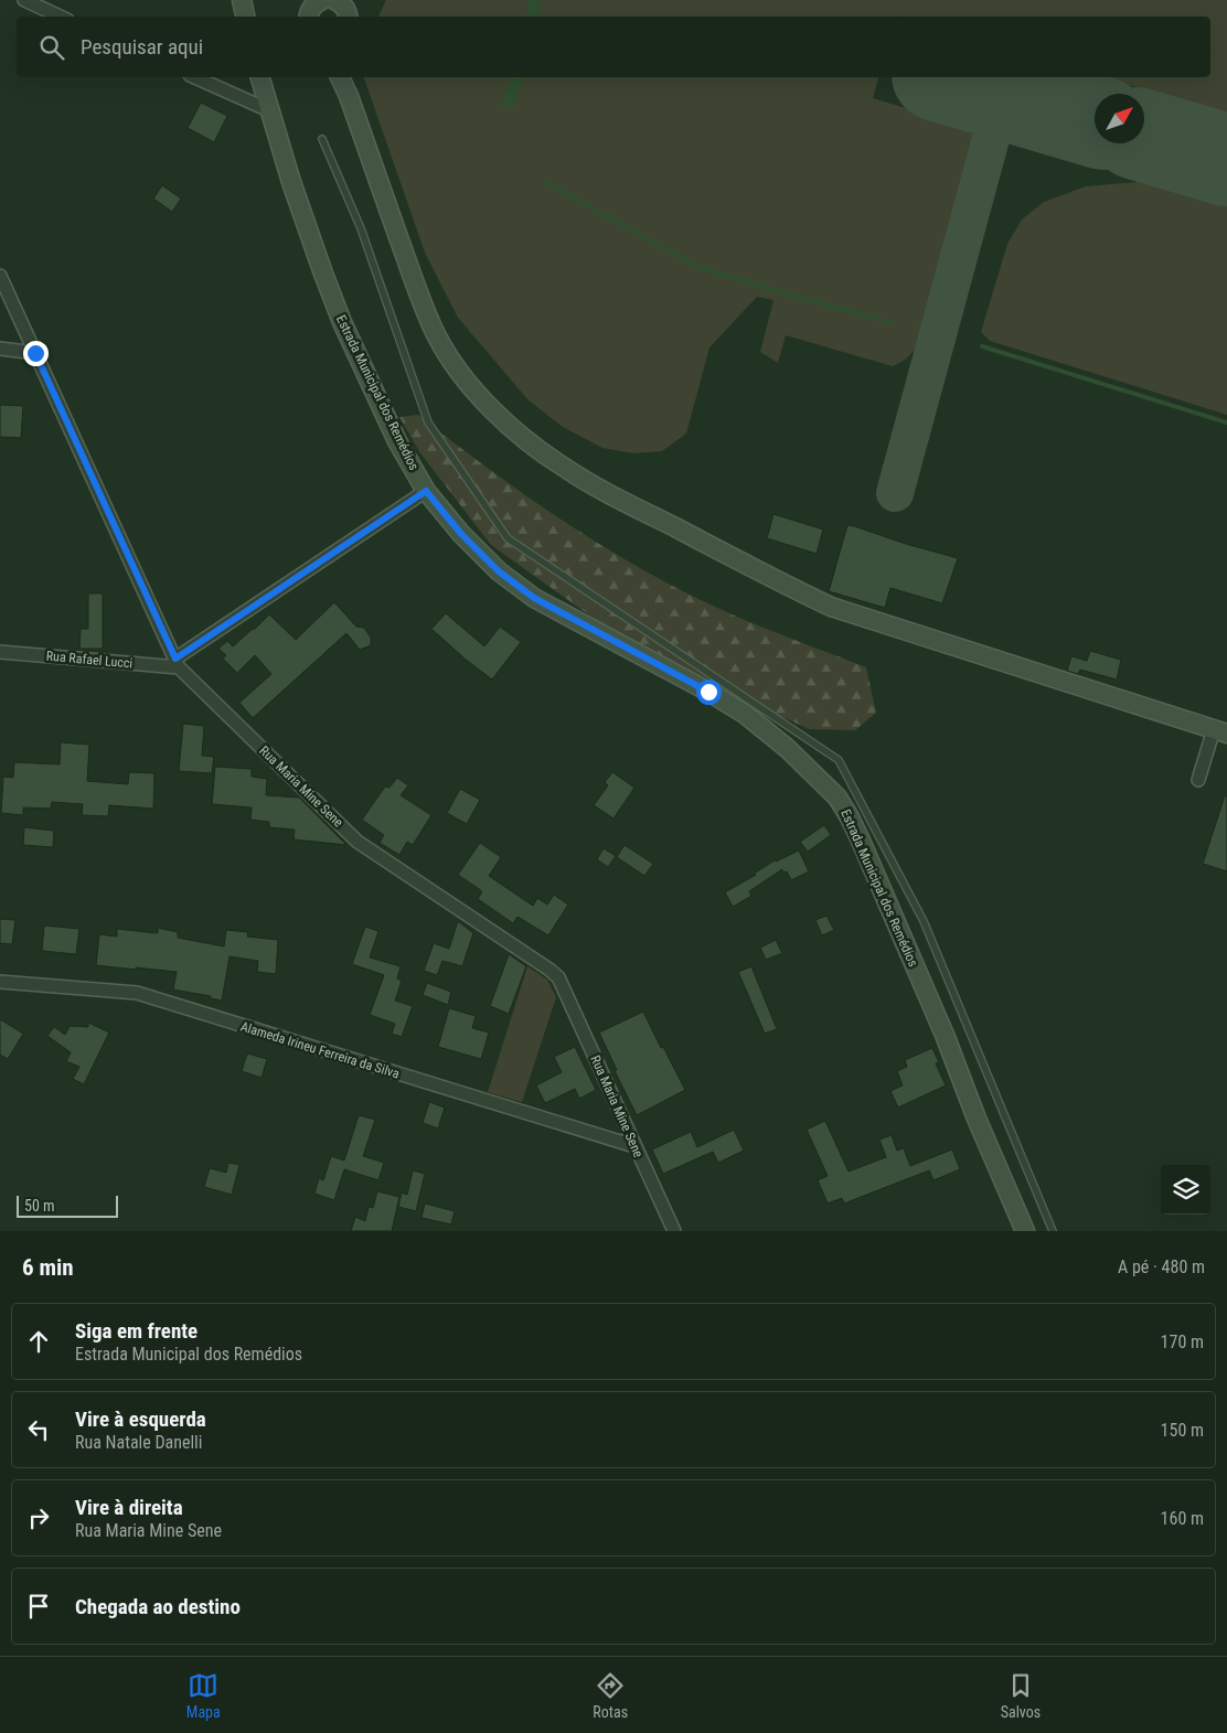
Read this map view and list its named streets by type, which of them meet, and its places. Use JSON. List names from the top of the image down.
{
  "streets": {
    "main road": ["Estrada Municipal dos Remédios"],
    "street": ["Rua Rafael Lucci", "Rua Maria Mine Sene", "Alameda Irineu Ferreira da Silva"]
  },
  "crossings": [
    ["Rua Rafael Lucci", "Rua Maria Mine Sene"],
    ["Rua Maria Mine Sene", "Alameda Irineu Ferreira da Silva"]
  ],
  "scale_bar": "50 m",
  "north": "top right",
  "page": {
    "search": "Pesquisar aqui",
    "scale": "50 m",
    "heading": ["6 min", "A pé · 480 m"],
    "list": [
      ["Siga em frente", "Estrada Municipal dos Remédios", "170 m"],
      ["Vire à esquerda", "Rua Natale Danelli", "150 m"],
      ["Vire à direita", "Rua Maria Mine Sene", "160 m"],
      "Chegada ao destino"
    ],
    "nav": ["Mapa", "Rotas", "Salvos"]
  }
}
